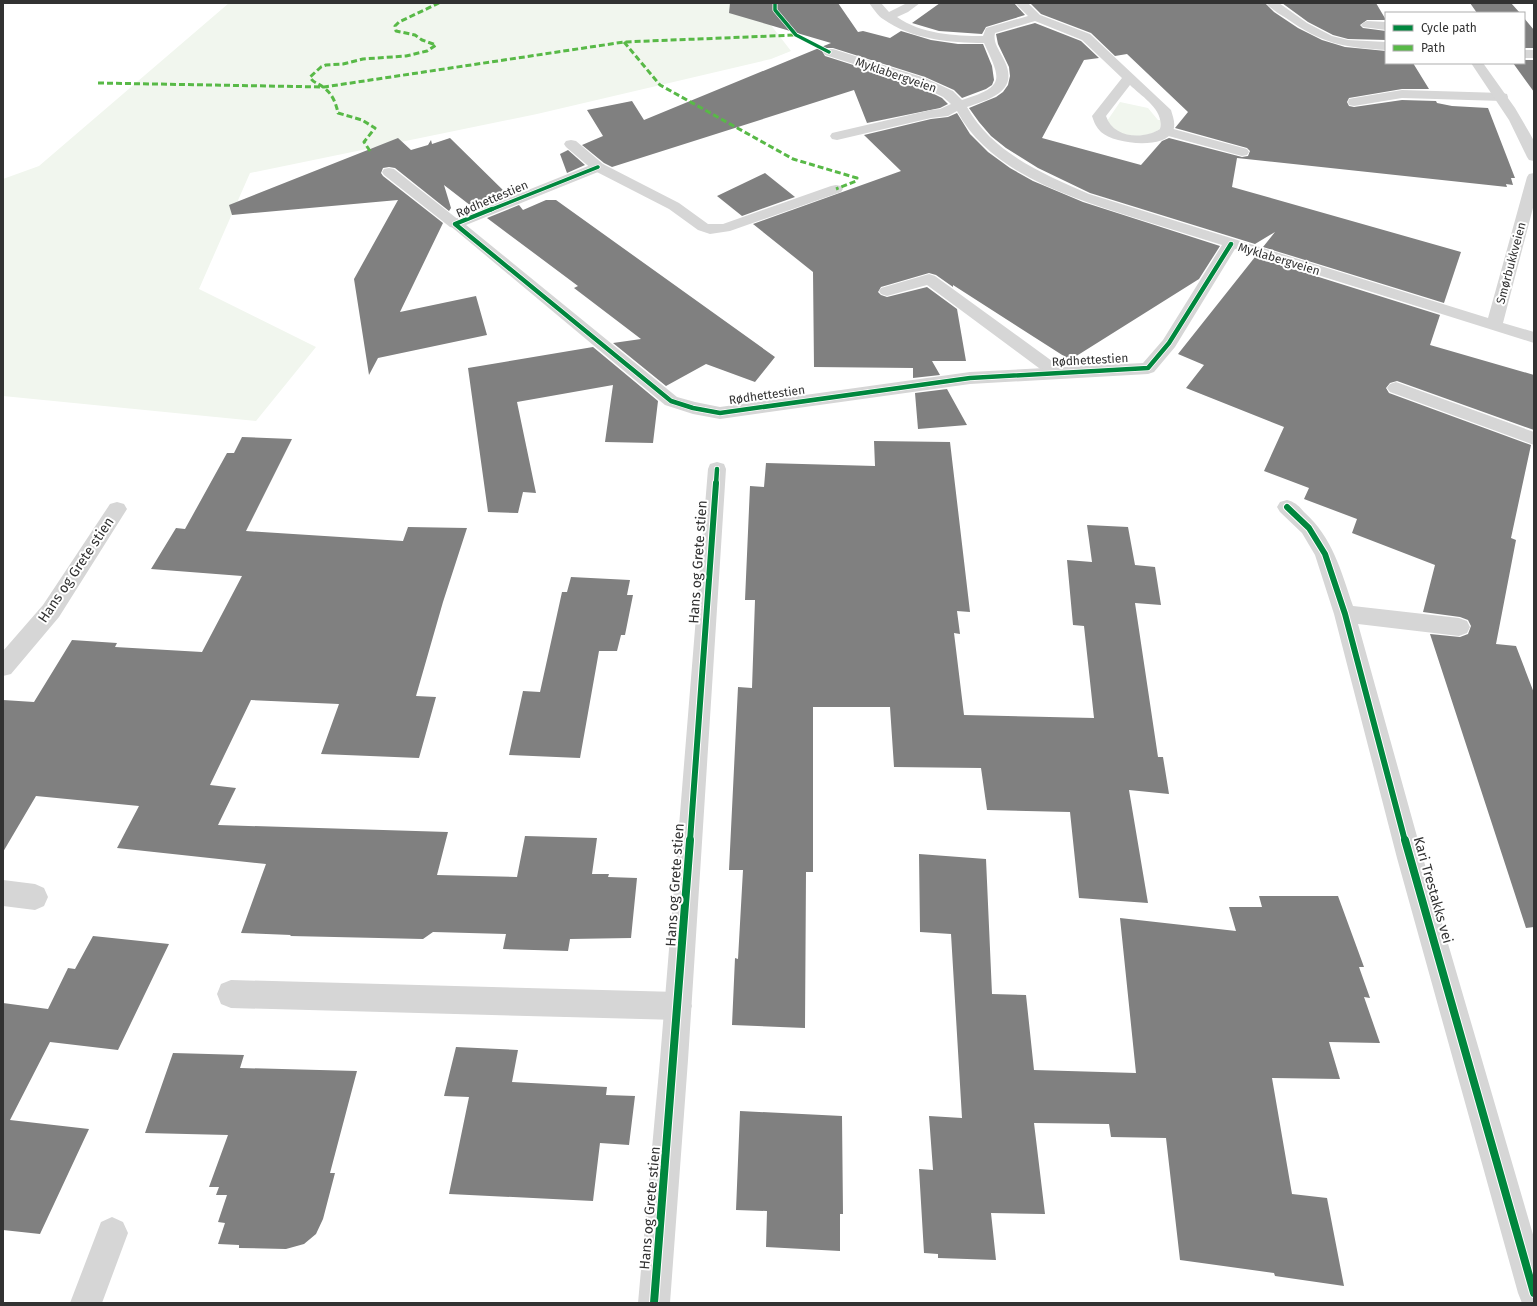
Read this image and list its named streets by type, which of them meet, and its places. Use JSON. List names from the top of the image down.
{
  "streets": {
    "street": [
      "Myklabergveien",
      "Rødhettestien",
      "Smørbukkveien",
      "Hans og Grete stien",
      "Kari Trestakks vei"
    ]
  },
  "crossings": [
    ["Myklabergveien", "Rødhettestien"],
    ["Myklabergveien", "Smørbukkveien"]
  ],
  "legend": ["Cycle path", "Path"]
}
